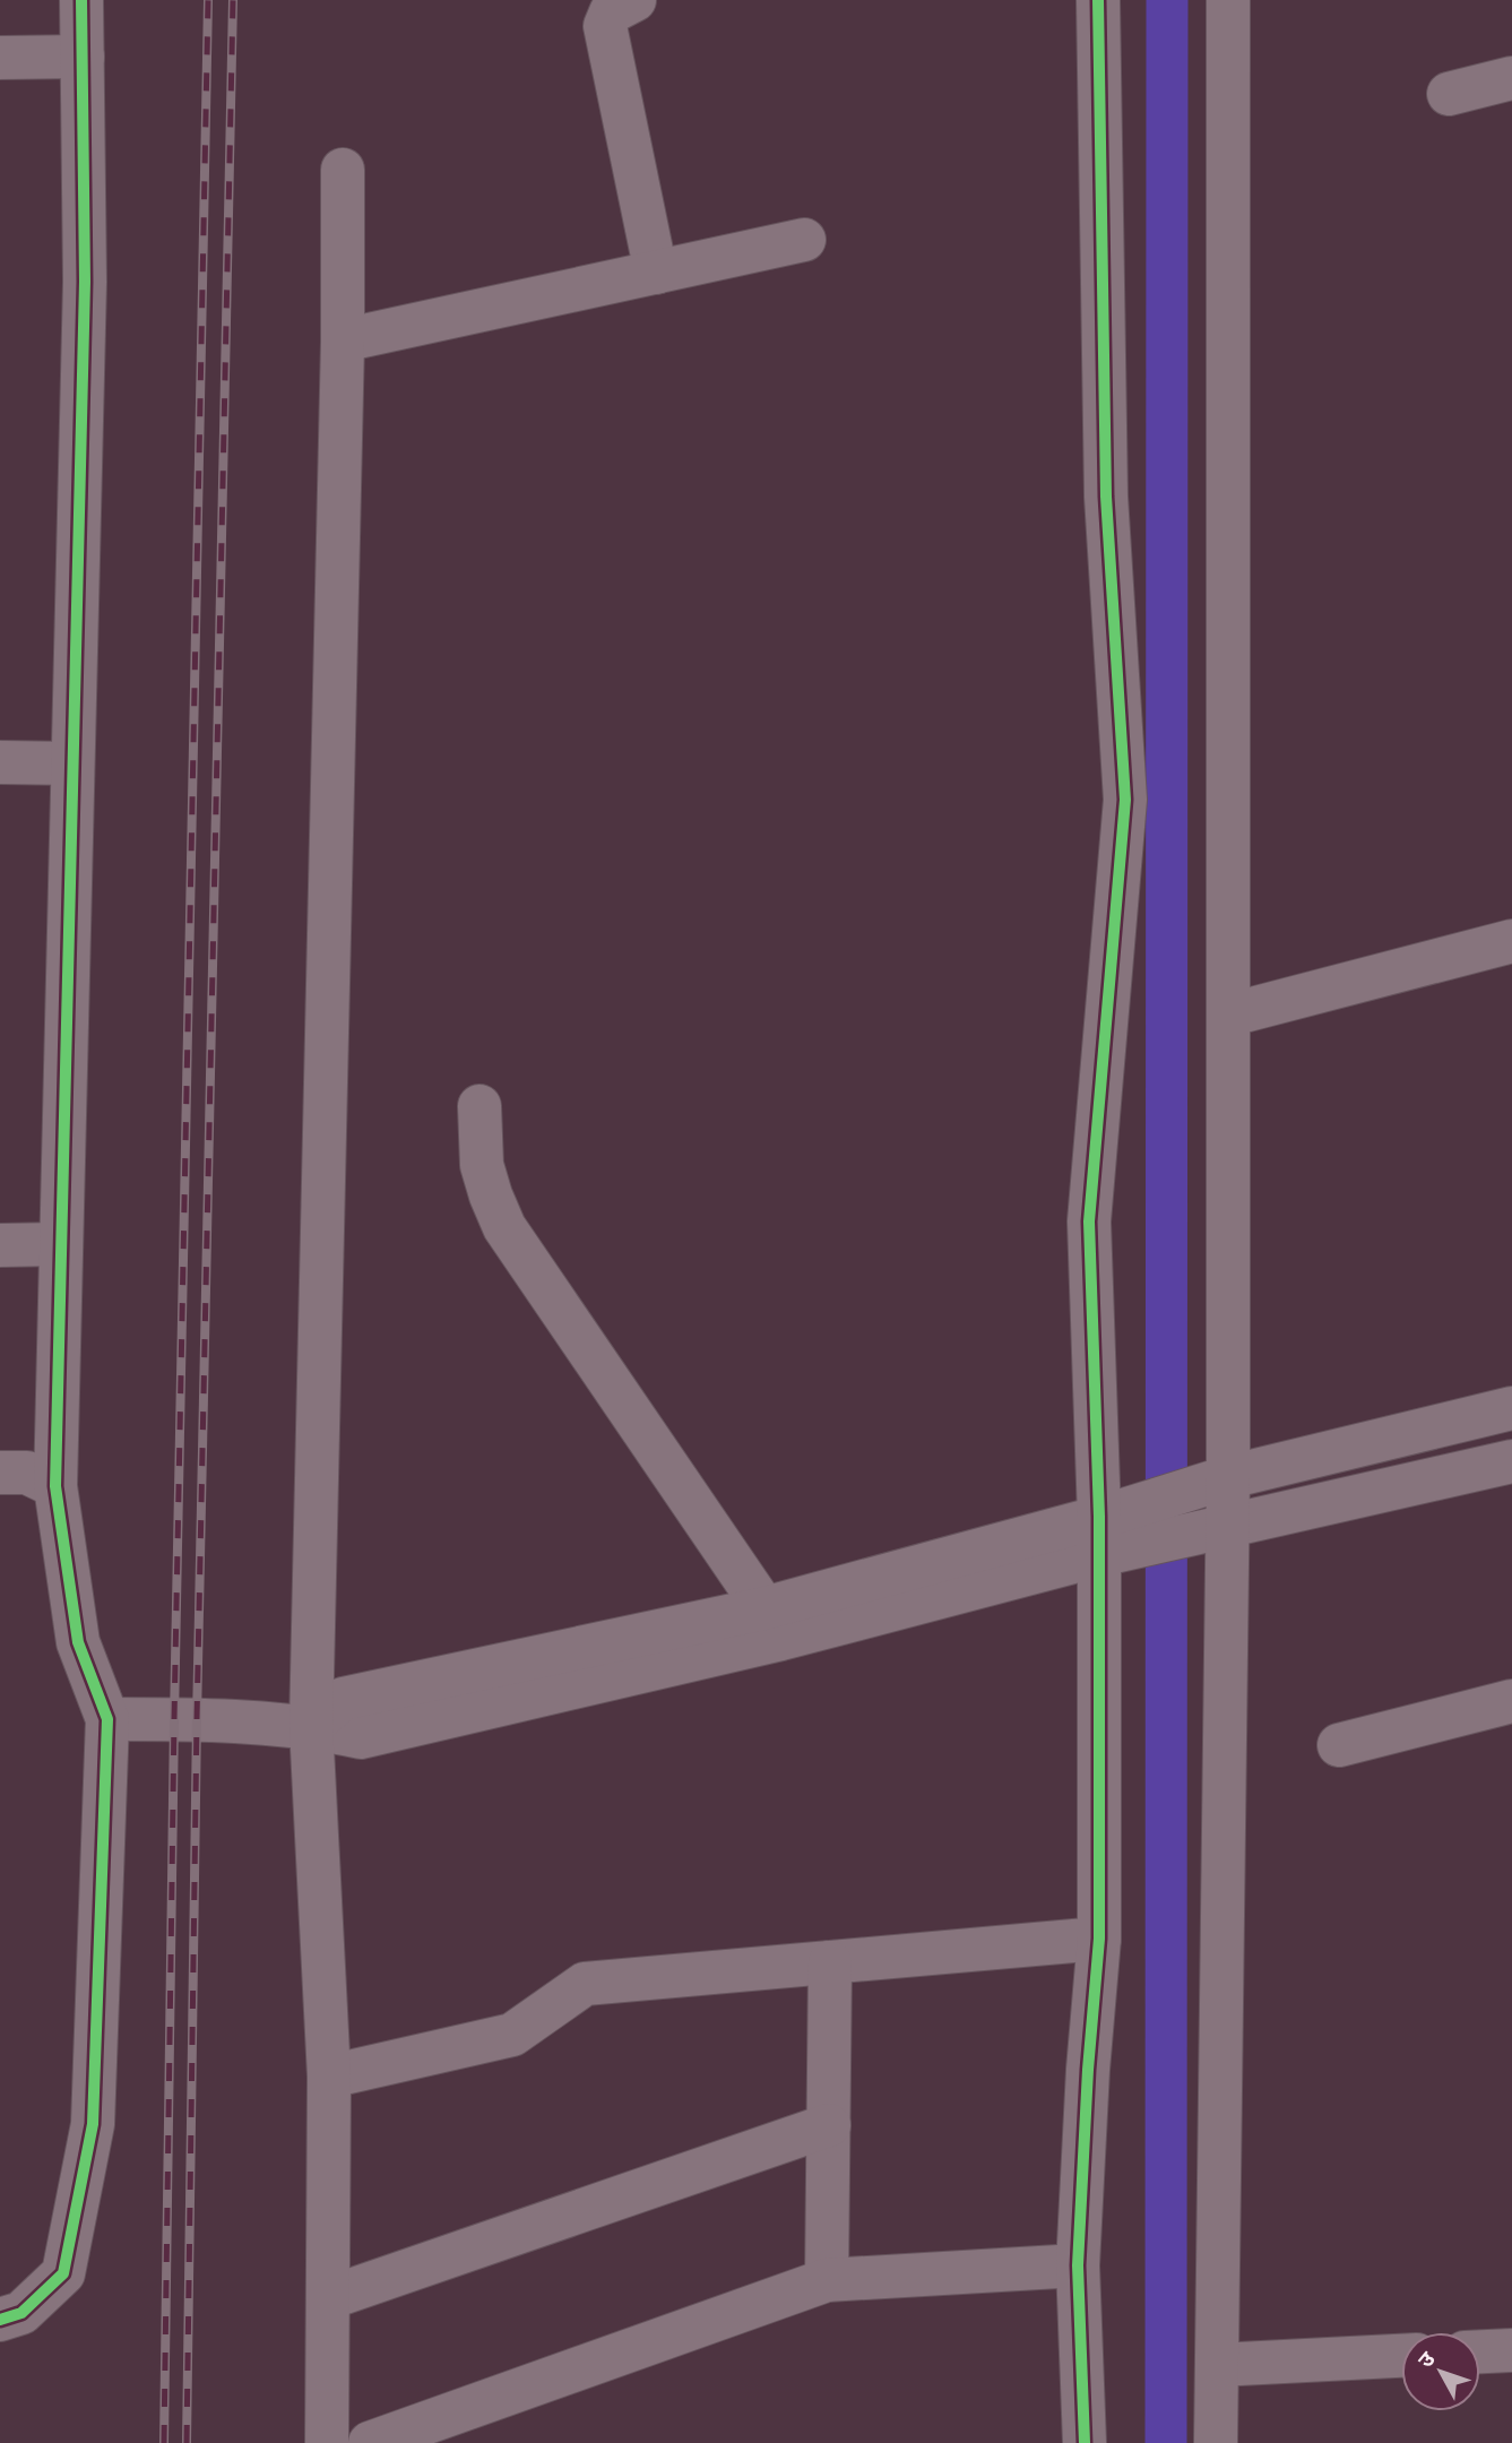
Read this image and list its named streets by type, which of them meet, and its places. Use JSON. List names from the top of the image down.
{
  "north": "top left"
}
